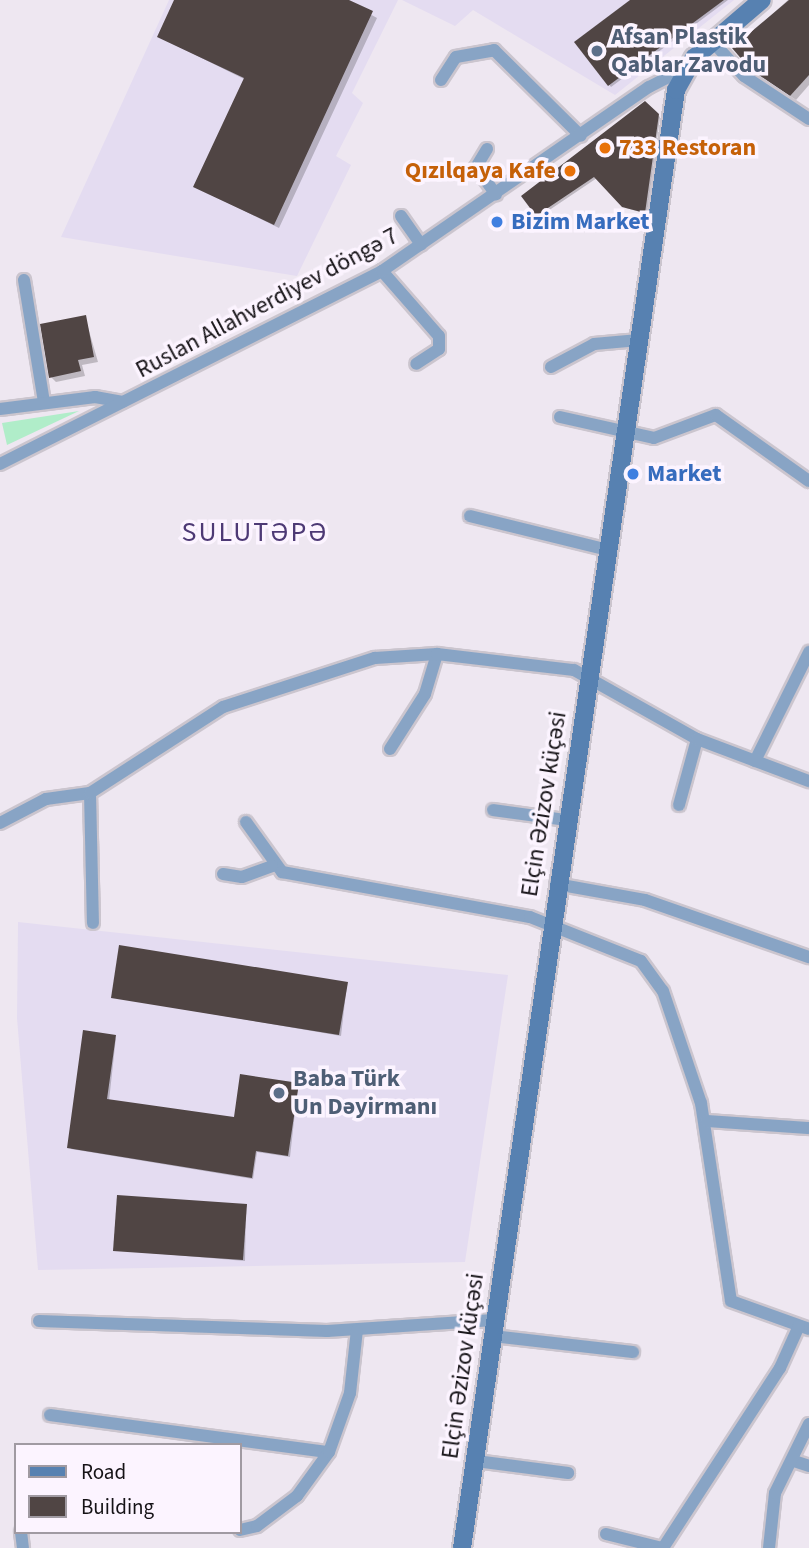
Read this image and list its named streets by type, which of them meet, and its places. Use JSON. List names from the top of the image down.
{
  "streets": {
    "street": ["Ruslan Allahverdiyev döngə 7", "Elçin Əzizov küçəsi"]
  },
  "crossings": [
    ["Ruslan Allahverdiyev döngə 7", "Elçin Əzizov küçəsi"]
  ],
  "districts": ["SULUTƏPƏ"],
  "places": [
    "Afsan Plastik Qablar Zavodu",
    "733 Restoran",
    "Qızılqaya Kafe",
    "Bizim Market",
    "Market",
    "Baba Türk Un Dəyirmanı"
  ],
  "legend": ["Road", "Building"]
}
